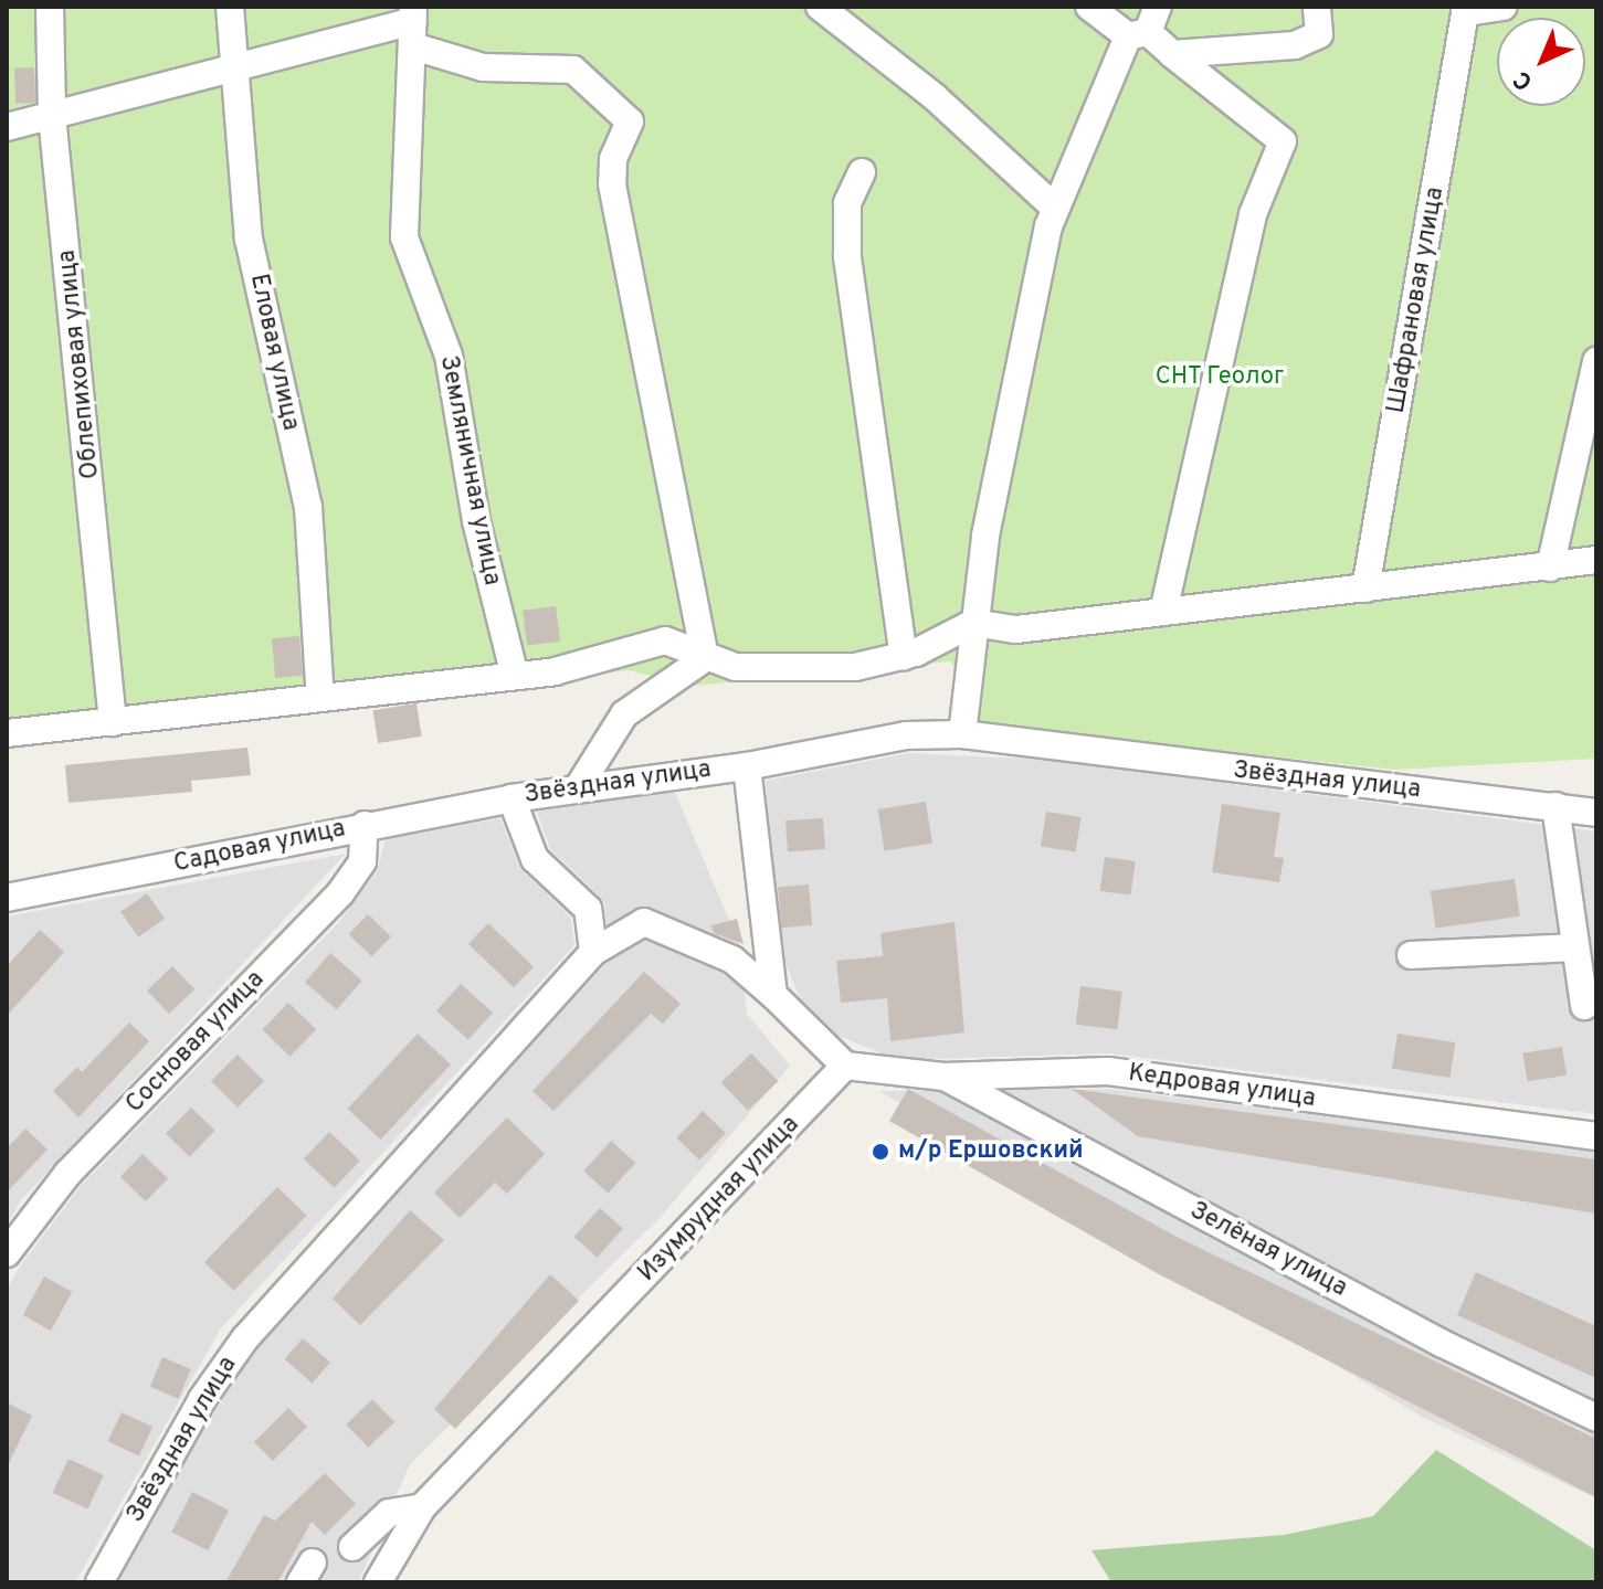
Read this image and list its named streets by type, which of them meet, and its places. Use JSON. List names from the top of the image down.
{
  "streets": {
    "street": [
      "Шафрановая улица",
      "Еловая улица",
      "Облепиховая улица",
      "Земляничная улица",
      "Звёздная улица",
      "Садовая улица",
      "Сосновая улица",
      "Кедровая улица",
      "Изумрудная улица",
      "Зелёная улица"
    ]
  },
  "crossings": [
    ["Звёздная улица", "Садовая улица"],
    ["Садовая улица", "Сосновая улица"],
    ["Кедровая улица", "Изумрудная улица"],
    ["Кедровая улица", "Зелёная улица"]
  ],
  "parks": ["СНТ Геолог"],
  "places": ["м/р Ершовский"],
  "north": "bottom left"
}
